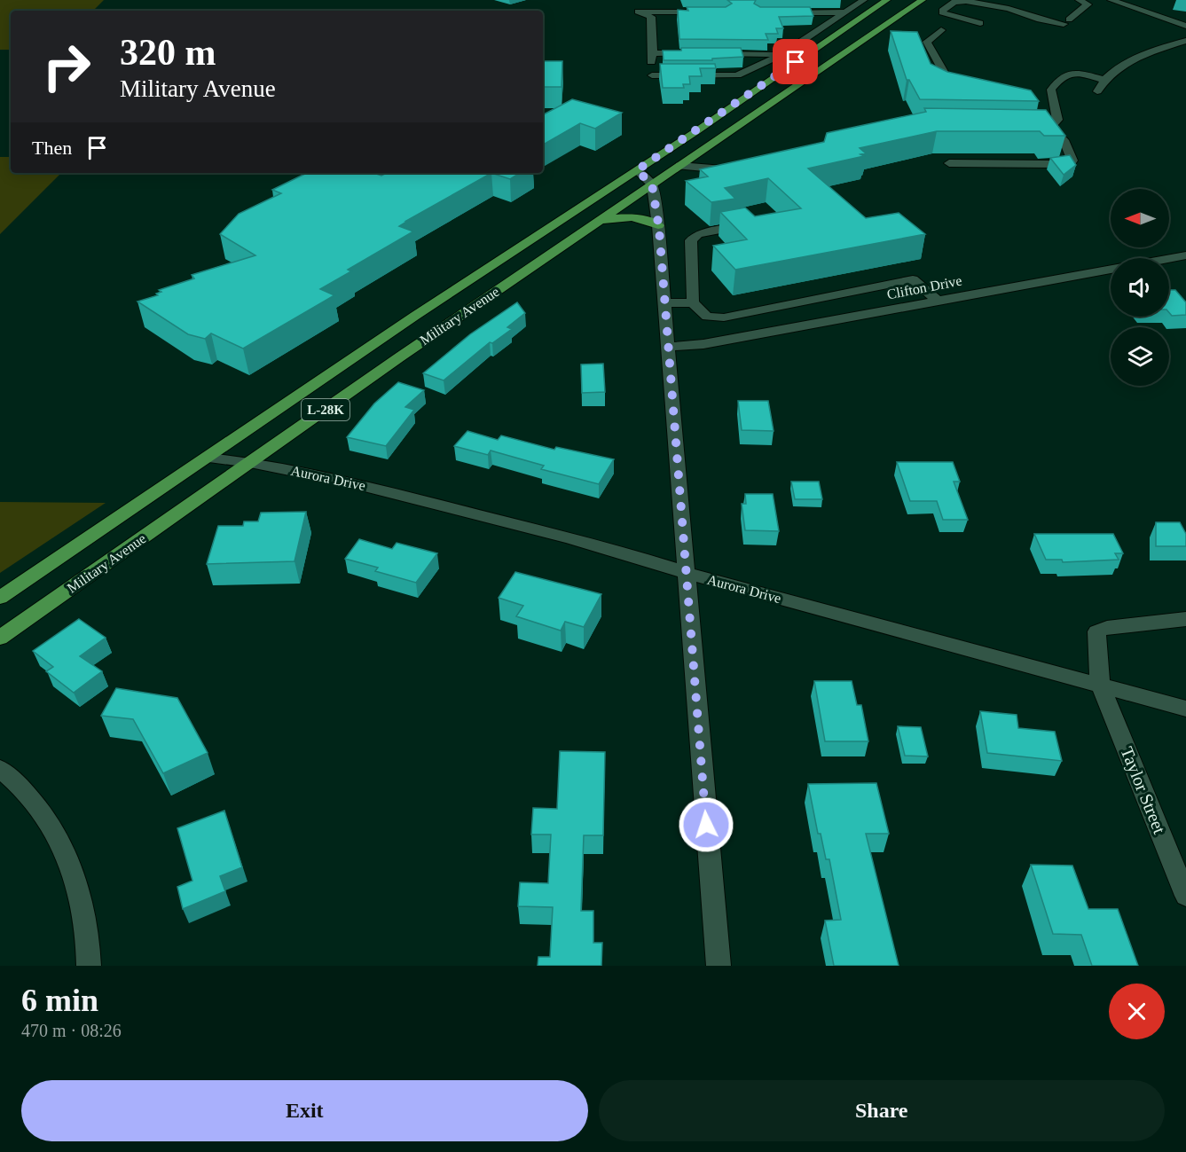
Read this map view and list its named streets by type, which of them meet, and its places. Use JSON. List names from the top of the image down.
{
  "streets": {
    "main road": ["Military Avenue", "L-28K"],
    "street": ["Clifton Drive", "Aurora Drive", "Taylor Street"]
  },
  "crossings": [
    ["Military Avenue", "Aurora Drive"],
    ["Aurora Drive", "Taylor Street"]
  ],
  "north": "left",
  "page": {
    "turn": ["320 m", "Military Avenue"],
    "then": "Then",
    "heading": ["6 min", "470 m · 08:26"],
    "buttons": ["Exit", "Share"]
  }
}
